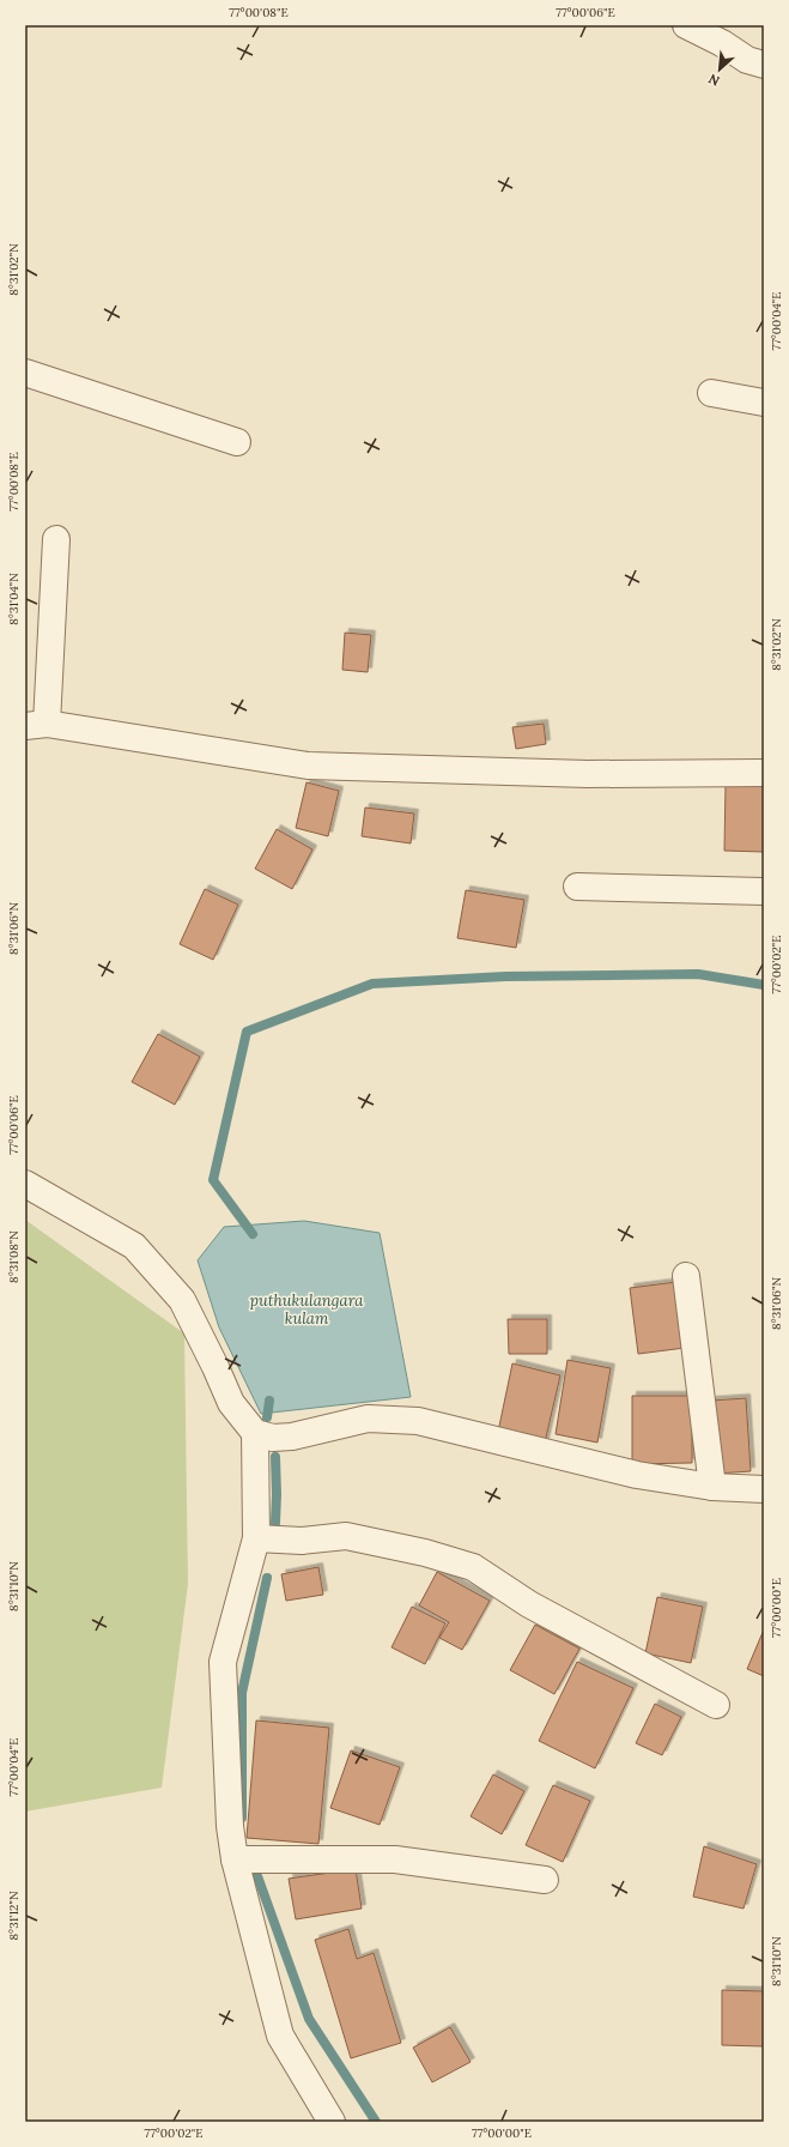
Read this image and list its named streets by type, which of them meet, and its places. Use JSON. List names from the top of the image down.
{
  "water": ["puthukulangara kulam"],
  "north": "bottom left",
  "coordinates": [
    "77°00'08\"E",
    "77°00'06\"E",
    "8°31'02\"N",
    "77°00'04\"E",
    "8°31'04\"N",
    "8°31'06\"N",
    "77°00'02\"E",
    "8°31'08\"N",
    "8°31'10\"N",
    "77°00'00\"E",
    "8°31'12\"N"
  ]
}
